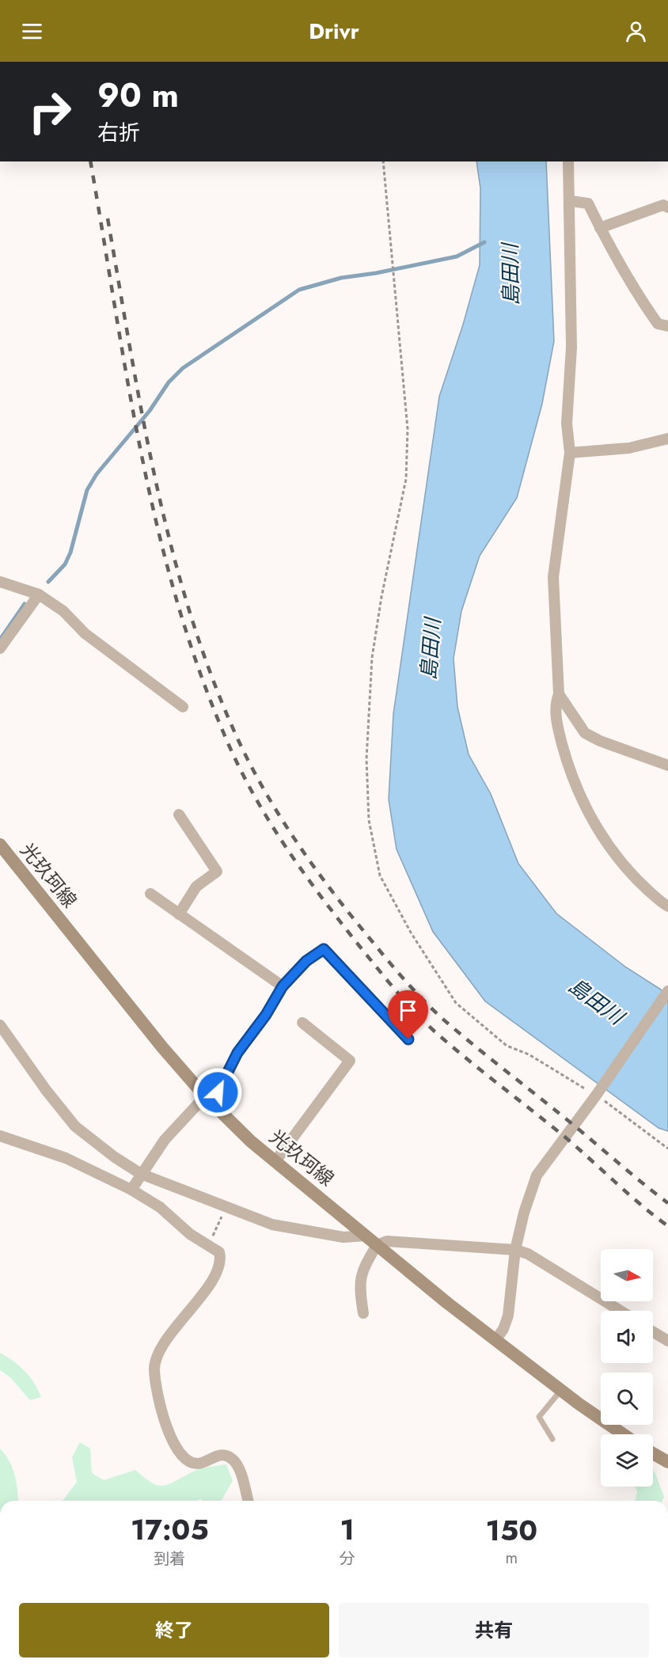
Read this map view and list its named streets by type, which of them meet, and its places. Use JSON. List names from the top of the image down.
{
  "streets": {
    "main road": ["光玖珂線"]
  },
  "water": ["島田川"],
  "north": "right",
  "page": {
    "header": "Drivr",
    "turn": ["90 m", "右折"],
    "eta": [
      "17:05",
      "到着",
      "1",
      "分",
      "150",
      "m"
    ],
    "buttons": ["終了", "共有"]
  }
}
